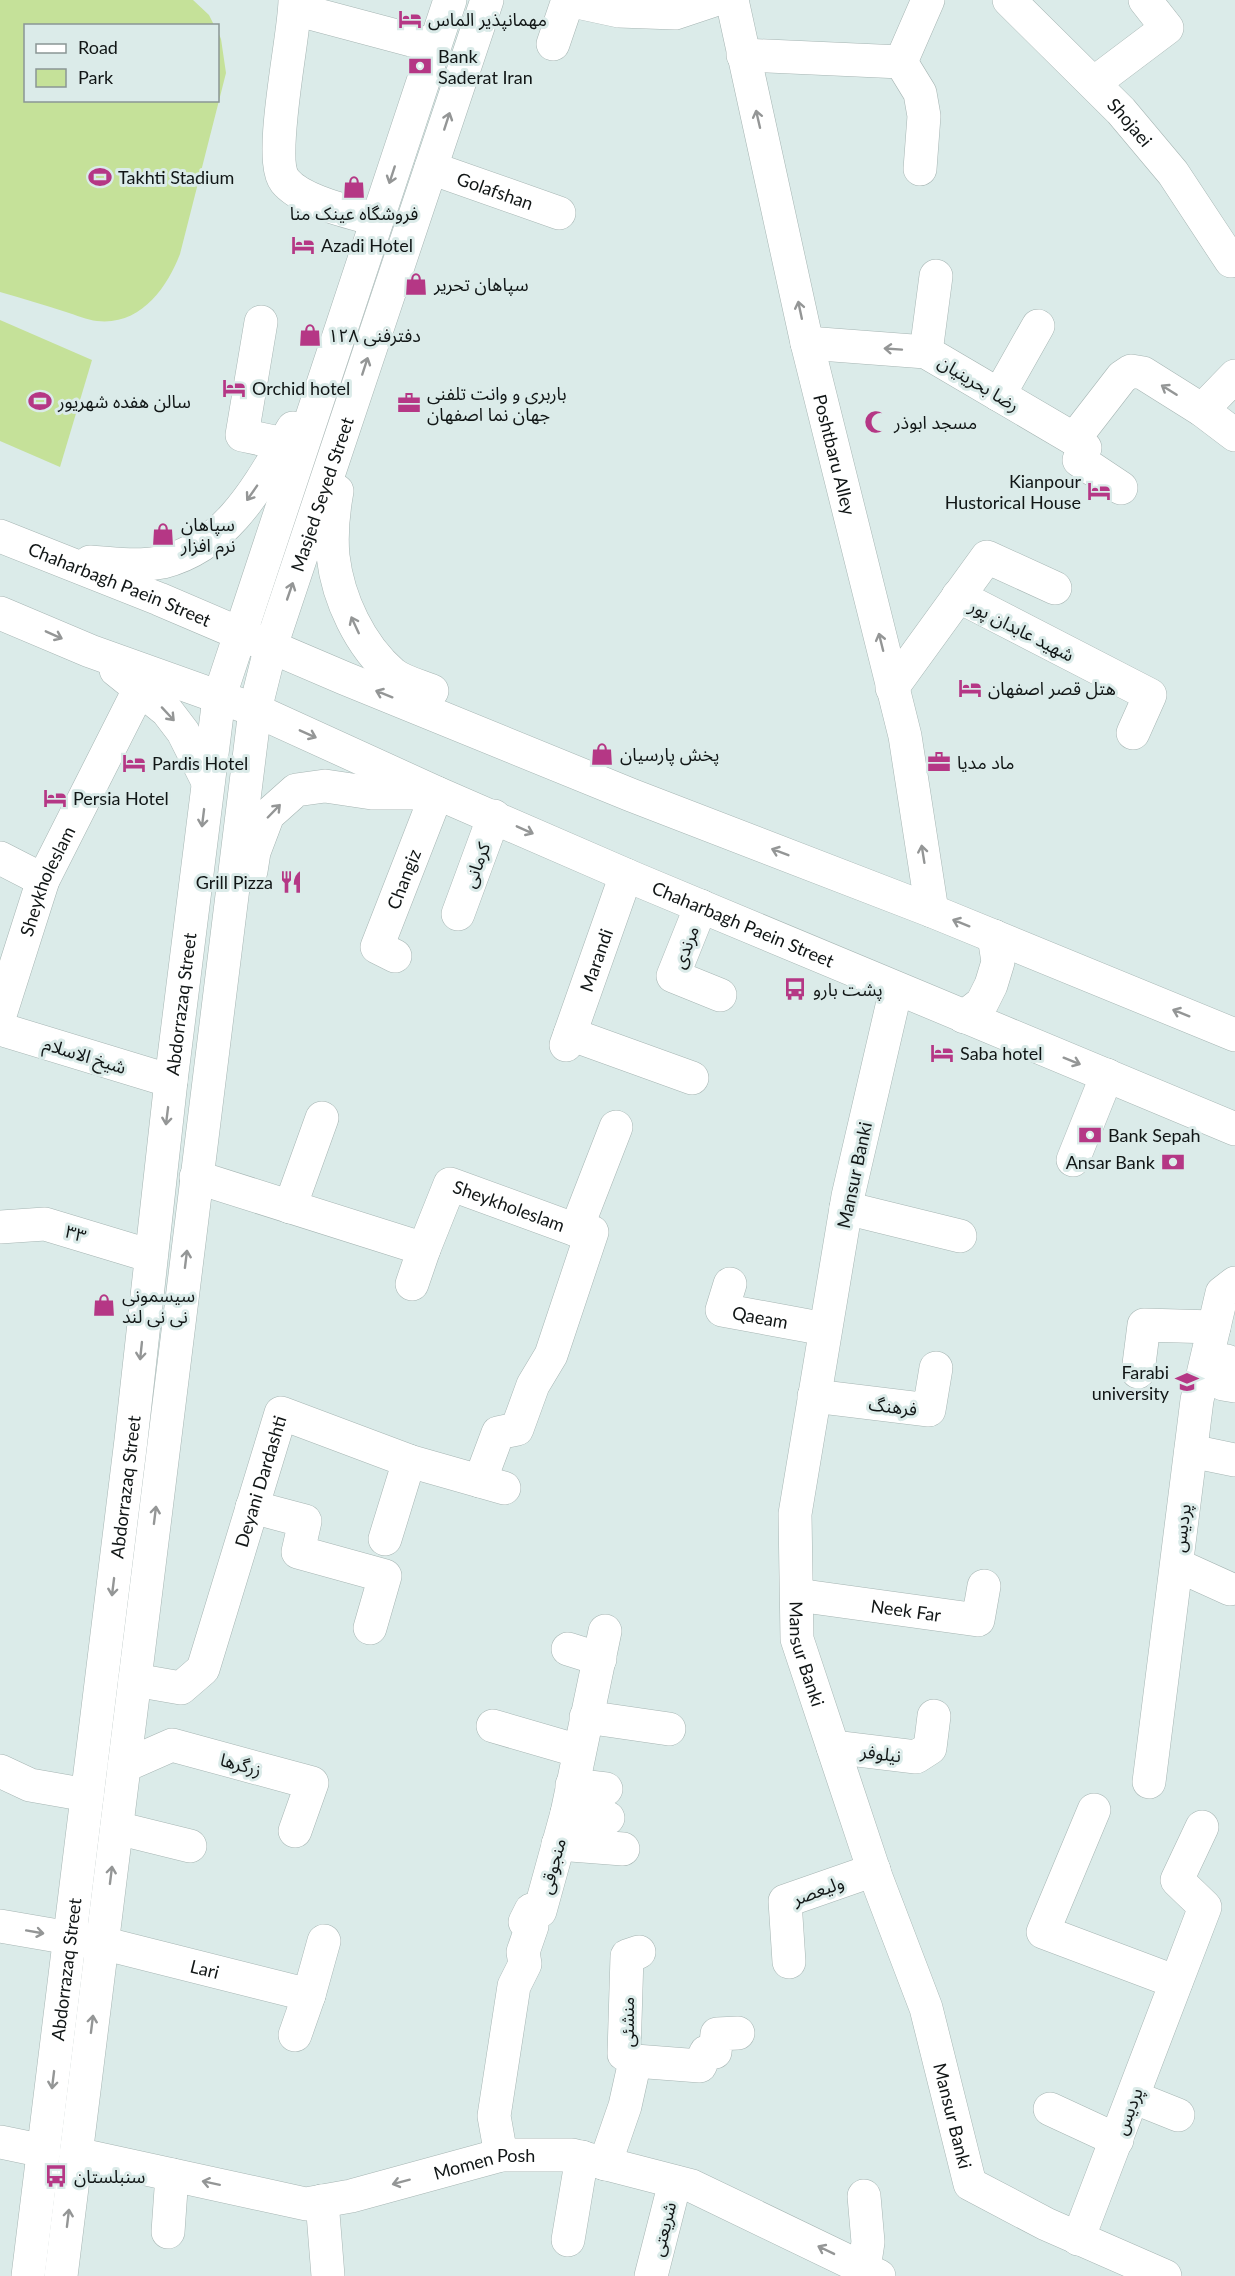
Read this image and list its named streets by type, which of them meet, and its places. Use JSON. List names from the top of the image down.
{
  "streets": {
    "street": [
      "Shojaei",
      "Golafshan",
      "رضا بحرینیان",
      "Poshtbaru Alley",
      "Masjed Seyed Street",
      "Chaharbagh Paein Street",
      "شهید عابدان پور",
      "کرمانی",
      "Changiz",
      "Sheykholeslam",
      "مرندی",
      "Marandi",
      "Abdorrazaq Street",
      "شیخ الاسلام",
      "Mansur Banki",
      "۳۳",
      "Qaeam",
      "فرهنگ",
      "Deyani Dardashti",
      "پردیس",
      "Neek Far",
      "نیلوفر",
      "زرگرها",
      "منجوقی",
      "ولیعصر",
      "Lari",
      "منشئی",
      "Momen Posh",
      "شریعتی"
    ]
  },
  "crossings": [
    ["Golafshan", "Masjed Seyed Street"],
    ["رضا بحرینیان", "Poshtbaru Alley"],
    ["Poshtbaru Alley", "شهید عابدان پور"],
    ["Masjed Seyed Street", "Chaharbagh Paein Street"],
    ["Masjed Seyed Street", "Abdorrazaq Street"],
    ["Chaharbagh Paein Street", "کرمانی"],
    ["Chaharbagh Paein Street", "Changiz"],
    ["Chaharbagh Paein Street", "مرندی"],
    ["Chaharbagh Paein Street", "Marandi"],
    ["Chaharbagh Paein Street", "Abdorrazaq Street"],
    ["Chaharbagh Paein Street", "Mansur Banki"],
    ["Sheykholeslam", "Deyani Dardashti"],
    ["Abdorrazaq Street", "شیخ الاسلام"],
    ["Abdorrazaq Street", "۳۳"],
    ["Abdorrazaq Street", "Deyani Dardashti"],
    ["Abdorrazaq Street", "زرگرها"],
    ["Abdorrazaq Street", "Lari"],
    ["Abdorrazaq Street", "Momen Posh"],
    ["Mansur Banki", "Qaeam"],
    ["Mansur Banki", "فرهنگ"],
    ["Mansur Banki", "پردیس"],
    ["Mansur Banki", "Neek Far"],
    ["Mansur Banki", "نیلوفر"],
    ["Mansur Banki", "ولیعصر"],
    ["منجوقی", "Momen Posh"],
    ["منشئی", "Momen Posh"],
    ["Momen Posh", "شریعتی"]
  ],
  "one_way": ["Poshtbaru Alley", "Momen Posh"],
  "places": {
    "hotel": [
      "مهمانپذیر الماس",
      "Azadi Hotel",
      "Orchid hotel",
      "Kianpour Hustorical House",
      "هتل قصر اصفهان",
      "Pardis Hotel",
      "Persia Hotel",
      "Saba hotel"
    ],
    "bank": ["Bank Saderat Iran", "Bank Sepah", "Ansar Bank"],
    "sports": ["Takhti Stadium", "سالن هفده شهریور"],
    "shop": [
      "فروشگاه عینک منا",
      "سپاهان تحریر",
      "دفترفنی ۱۲۸",
      "سپاهان نرم افزار",
      "پخش پارسیان",
      "سیسمونی نی نی لند"
    ],
    "office": ["باربری و وانت تلفنی جهان نما اصفهان", "ماد مدیا"],
    "mosque": ["مسجد ابوذر"],
    "restaurant": ["Grill Pizza"],
    "bus stop": ["پشت بارو", "سنبلستان"],
    "school or university": ["Farabi university"]
  },
  "legend": ["Road", "Park"]
}
